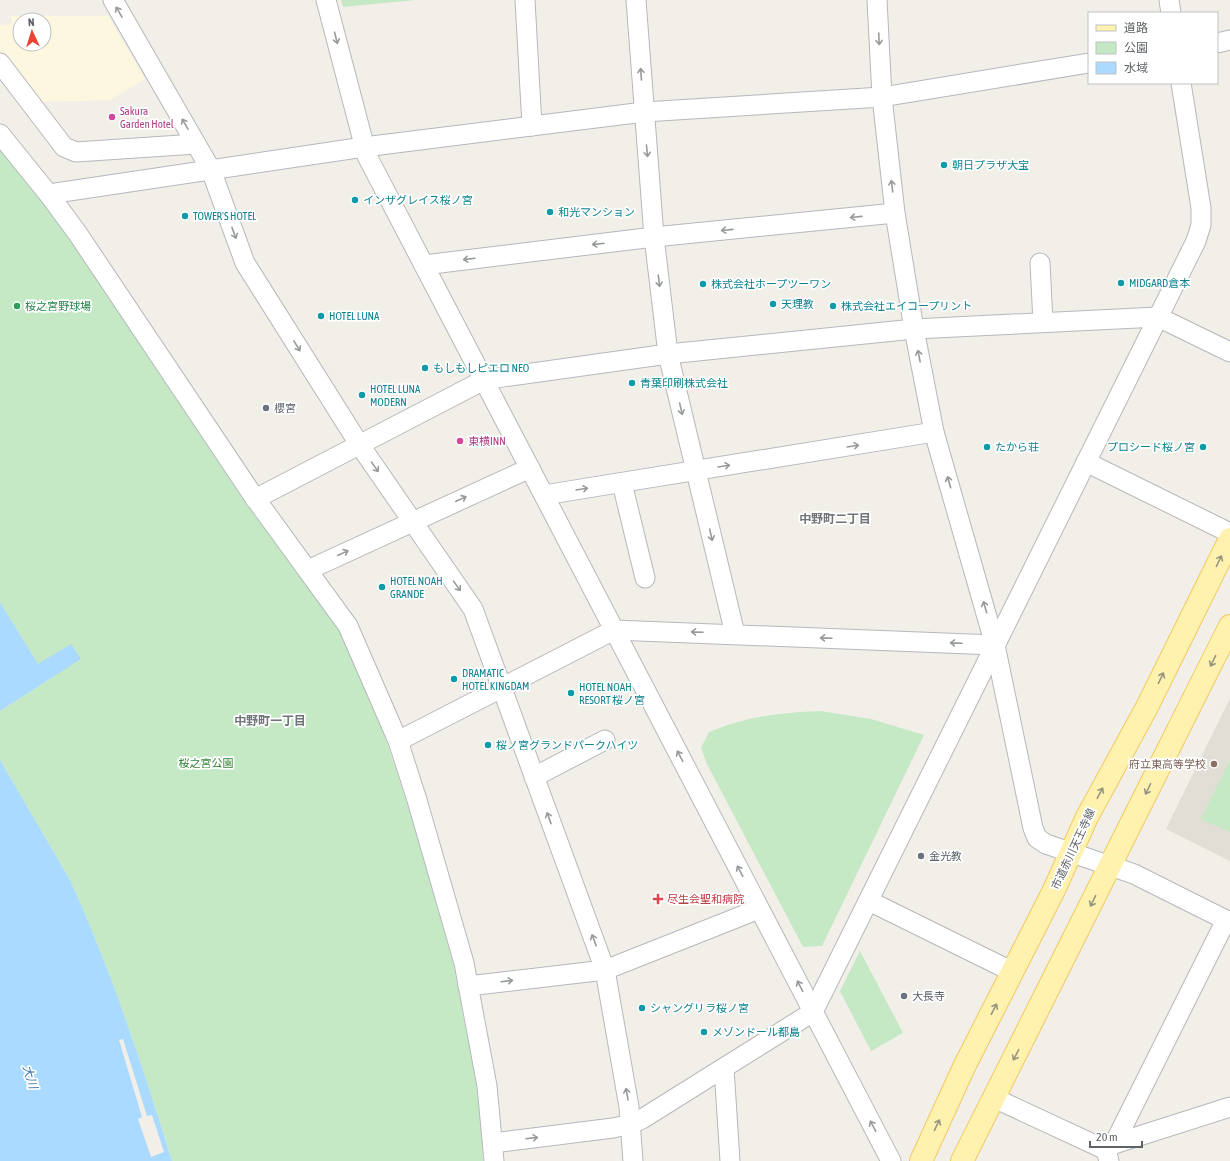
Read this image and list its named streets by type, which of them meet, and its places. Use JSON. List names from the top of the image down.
{
  "streets": {
    "main road": ["市道赤川天王寺線"]
  },
  "districts": ["中野町二丁目", "中野町一丁目"],
  "water": ["大川"],
  "parks": ["桜之宮公園"],
  "places": {
    "other": [
      "Sakura Garden Hotel",
      "朝日プラザ大宝",
      "インザグレイス桜ノ宮",
      "和光マンション",
      "TOWER'S HOTEL",
      "MIDGARD倉本",
      "株式会社ホープツーワン",
      "天理教",
      "桜之宮野球場",
      "株式会社エイコープリント",
      "HOTEL LUNA",
      "もしもしピエロ NEO",
      "青葉印刷株式会社",
      "HOTEL LUNA MODERN",
      "櫻宮",
      "東横INN",
      "たから荘",
      "プロシード桜ノ宮",
      "HOTEL NOAH GRANDE",
      "DRAMATIC HOTEL KINGDAM",
      "HOTEL NOAH RESORT 桜ノ宮",
      "桜ノ宮グランドパークハイツ",
      "府立東高等学校",
      "金光教",
      "大長寺",
      "シャングリラ桜ノ宮",
      "メゾンドール都島"
    ],
    "health": ["尽生会聖和病院"]
  },
  "legend": ["道路", "公園", "水域"],
  "scale_bar": "20 m",
  "north": "top"
}
